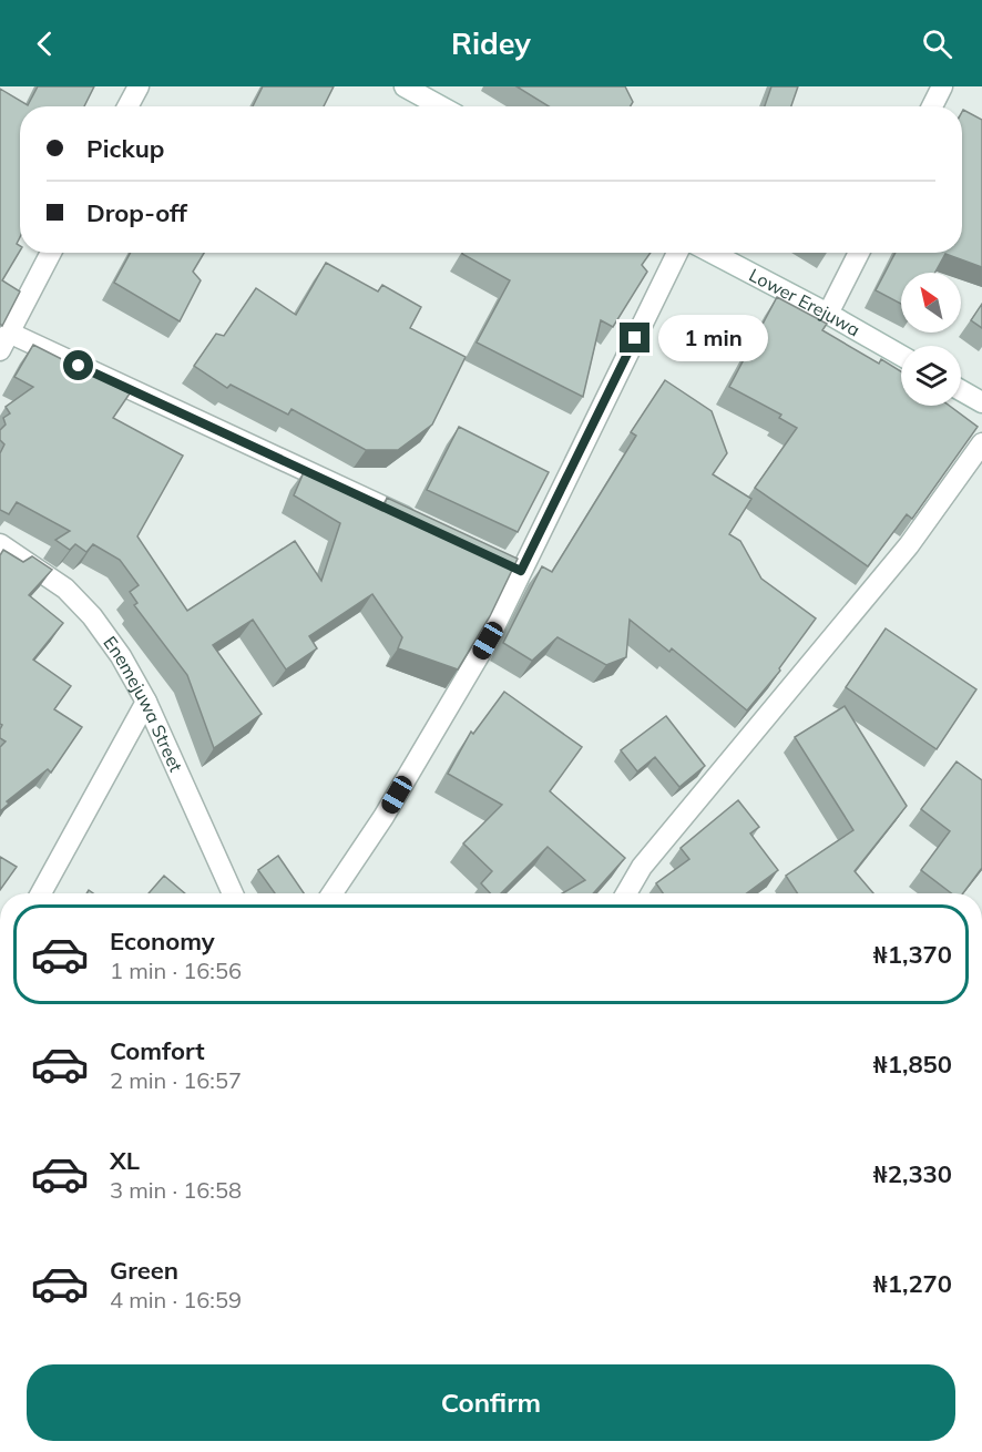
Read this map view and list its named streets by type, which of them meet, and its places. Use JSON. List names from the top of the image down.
{
  "streets": {
    "street": ["Lower Erejuwa", "Enemejuwa Street"]
  },
  "north": "top left",
  "page": {
    "header": "Ridey",
    "banner": ["Pickup", "Drop-off"],
    "bubble": "1 min",
    "list": [
      {
        "name": "Economy",
        "note": "1 min · 16:56",
        "value": "₦1,370"
      },
      {
        "name": "Comfort",
        "note": "2 min · 16:57",
        "value": "₦1,850"
      },
      {
        "name": "XL",
        "note": "3 min · 16:58",
        "value": "₦2,330"
      },
      {
        "name": "Green",
        "note": "4 min · 16:59",
        "value": "₦1,270"
      }
    ],
    "buttons": "Confirm"
  }
}
